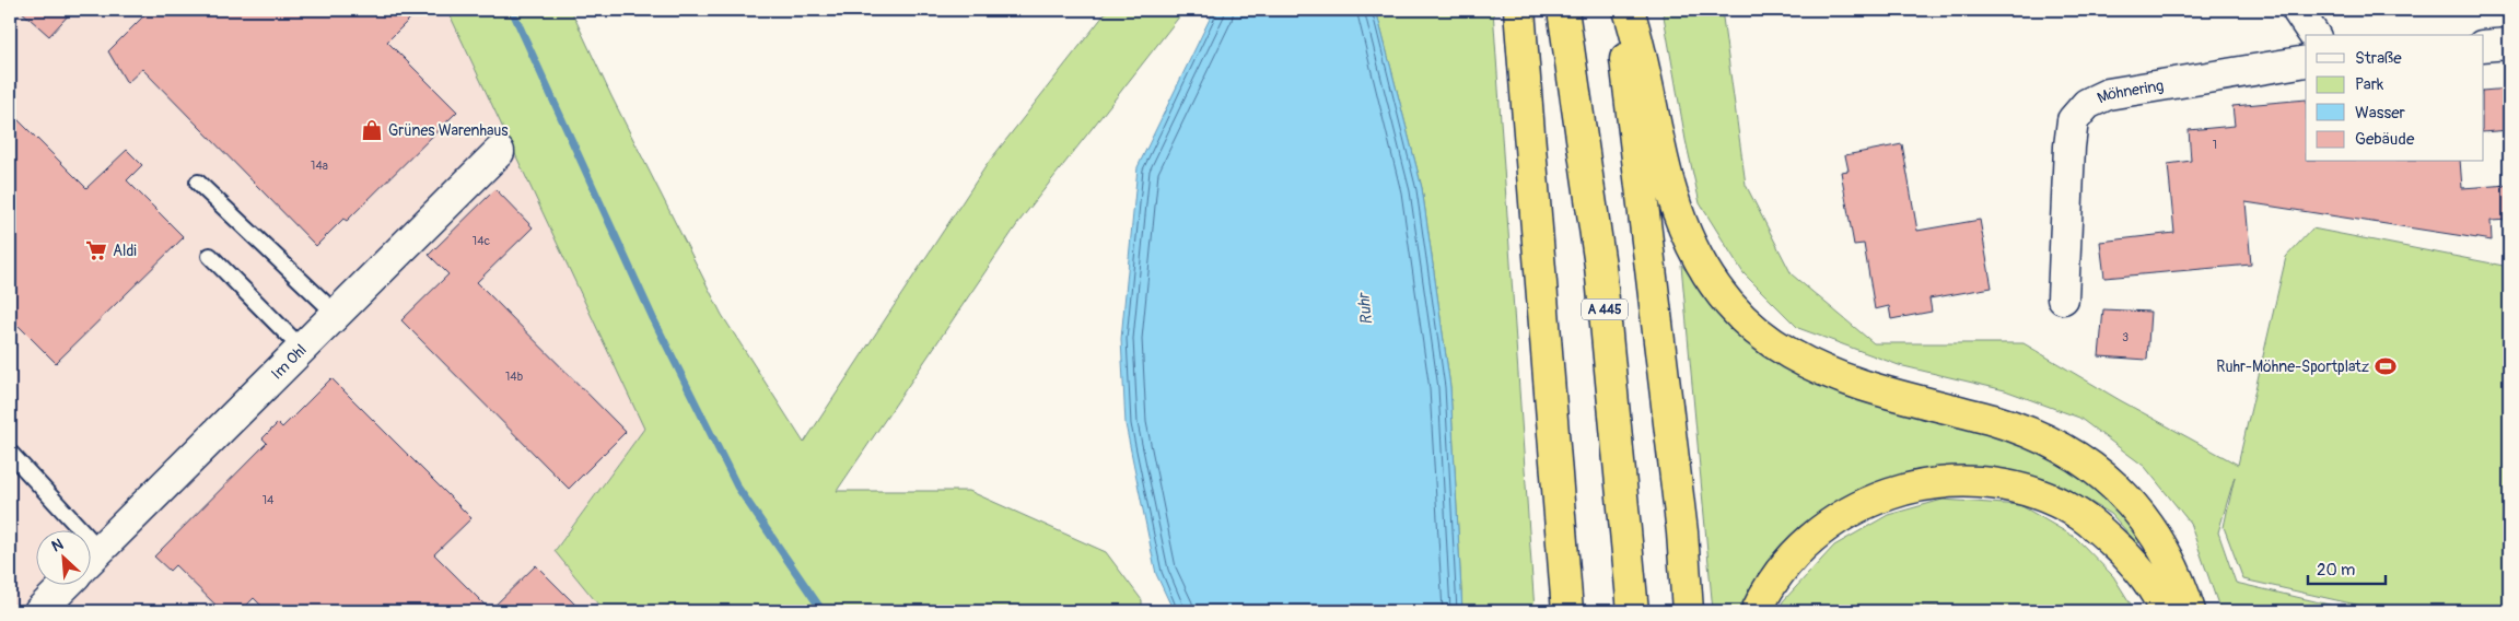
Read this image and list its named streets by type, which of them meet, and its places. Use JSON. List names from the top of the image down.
{
  "streets": {
    "highway": ["A 445"],
    "street": ["Möhnering", "Im Ohl"]
  },
  "water": ["Ruhr"],
  "places": {
    "shop": ["Grünes Warenhaus"],
    "supermarket": ["Aldi"],
    "sports": ["Ruhr-Möhne-Sportplatz"]
  },
  "house_numbers": [
    "1",
    "14a",
    "14c",
    "3",
    "14b",
    "14"
  ],
  "legend": [
    "Straße",
    "Park",
    "Wasser",
    "Gebäude"
  ],
  "scale_bar": "20 m",
  "north": "top left"
}
